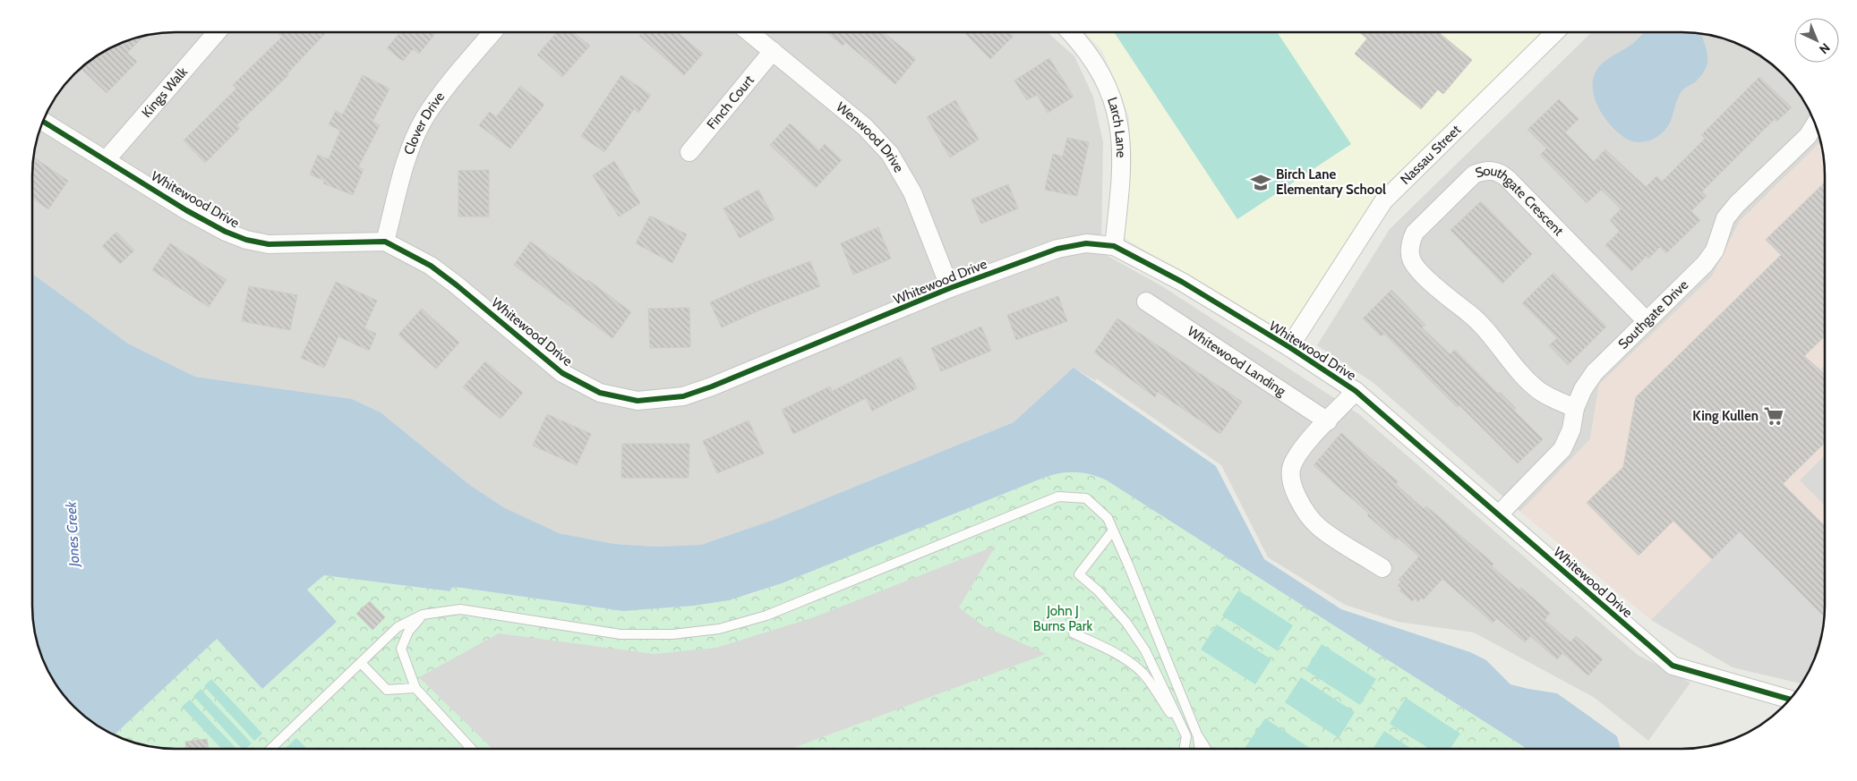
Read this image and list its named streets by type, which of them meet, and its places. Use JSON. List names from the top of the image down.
{
  "streets": {
    "street": [
      "Kings Walk",
      "Finch Court",
      "Clover Drive",
      "Larch Lane",
      "Wenwood Drive",
      "Nassau Street",
      "Whitewood Drive",
      "Southgate Crescent",
      "Southgate Drive",
      "Whitewood Landing"
    ]
  },
  "crossings": [
    ["Kings Walk", "Whitewood Drive"],
    ["Finch Court", "Wenwood Drive"],
    ["Clover Drive", "Whitewood Drive"],
    ["Larch Lane", "Whitewood Drive"],
    ["Wenwood Drive", "Whitewood Drive"],
    ["Nassau Street", "Whitewood Drive"],
    ["Whitewood Drive", "Southgate Drive"],
    ["Southgate Crescent", "Southgate Drive"]
  ],
  "water": ["Jones Creek"],
  "parks": ["John J Burns Park"],
  "places": {
    "school or university": ["Birch Lane Elementary School"],
    "supermarket": ["King Kullen"]
  },
  "north": "bottom right"
}
